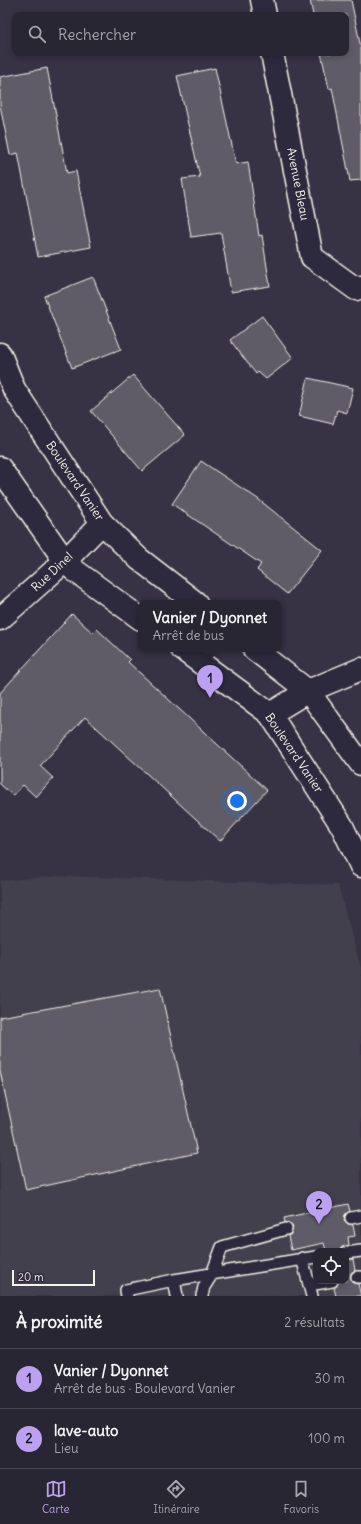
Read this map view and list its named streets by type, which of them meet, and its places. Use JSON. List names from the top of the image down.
{
  "streets": {
    "street": ["Avenue Bleau", "Boulevard Vanier", "Rue Dinel"]
  },
  "crossings": [
    ["Boulevard Vanier", "Rue Dinel"]
  ],
  "scale_bar": "20 m",
  "page": {
    "search": "Rechercher",
    "popup": ["Vanier / Dyonnet", "Arrêt de bus"],
    "pins": ["1", "2"],
    "scale": "20 m",
    "heading": ["À proximité", "2 résultats"],
    "list": [
      {
        "mark": "1",
        "name": "Vanier / Dyonnet",
        "note": "Arrêt de bus · Boulevard Vanier",
        "value": "30 m"
      },
      {
        "mark": "2",
        "name": "lave-auto",
        "note": "Lieu",
        "value": "100 m"
      }
    ],
    "nav": ["Carte", "Itinéraire", "Favoris"]
  }
}
